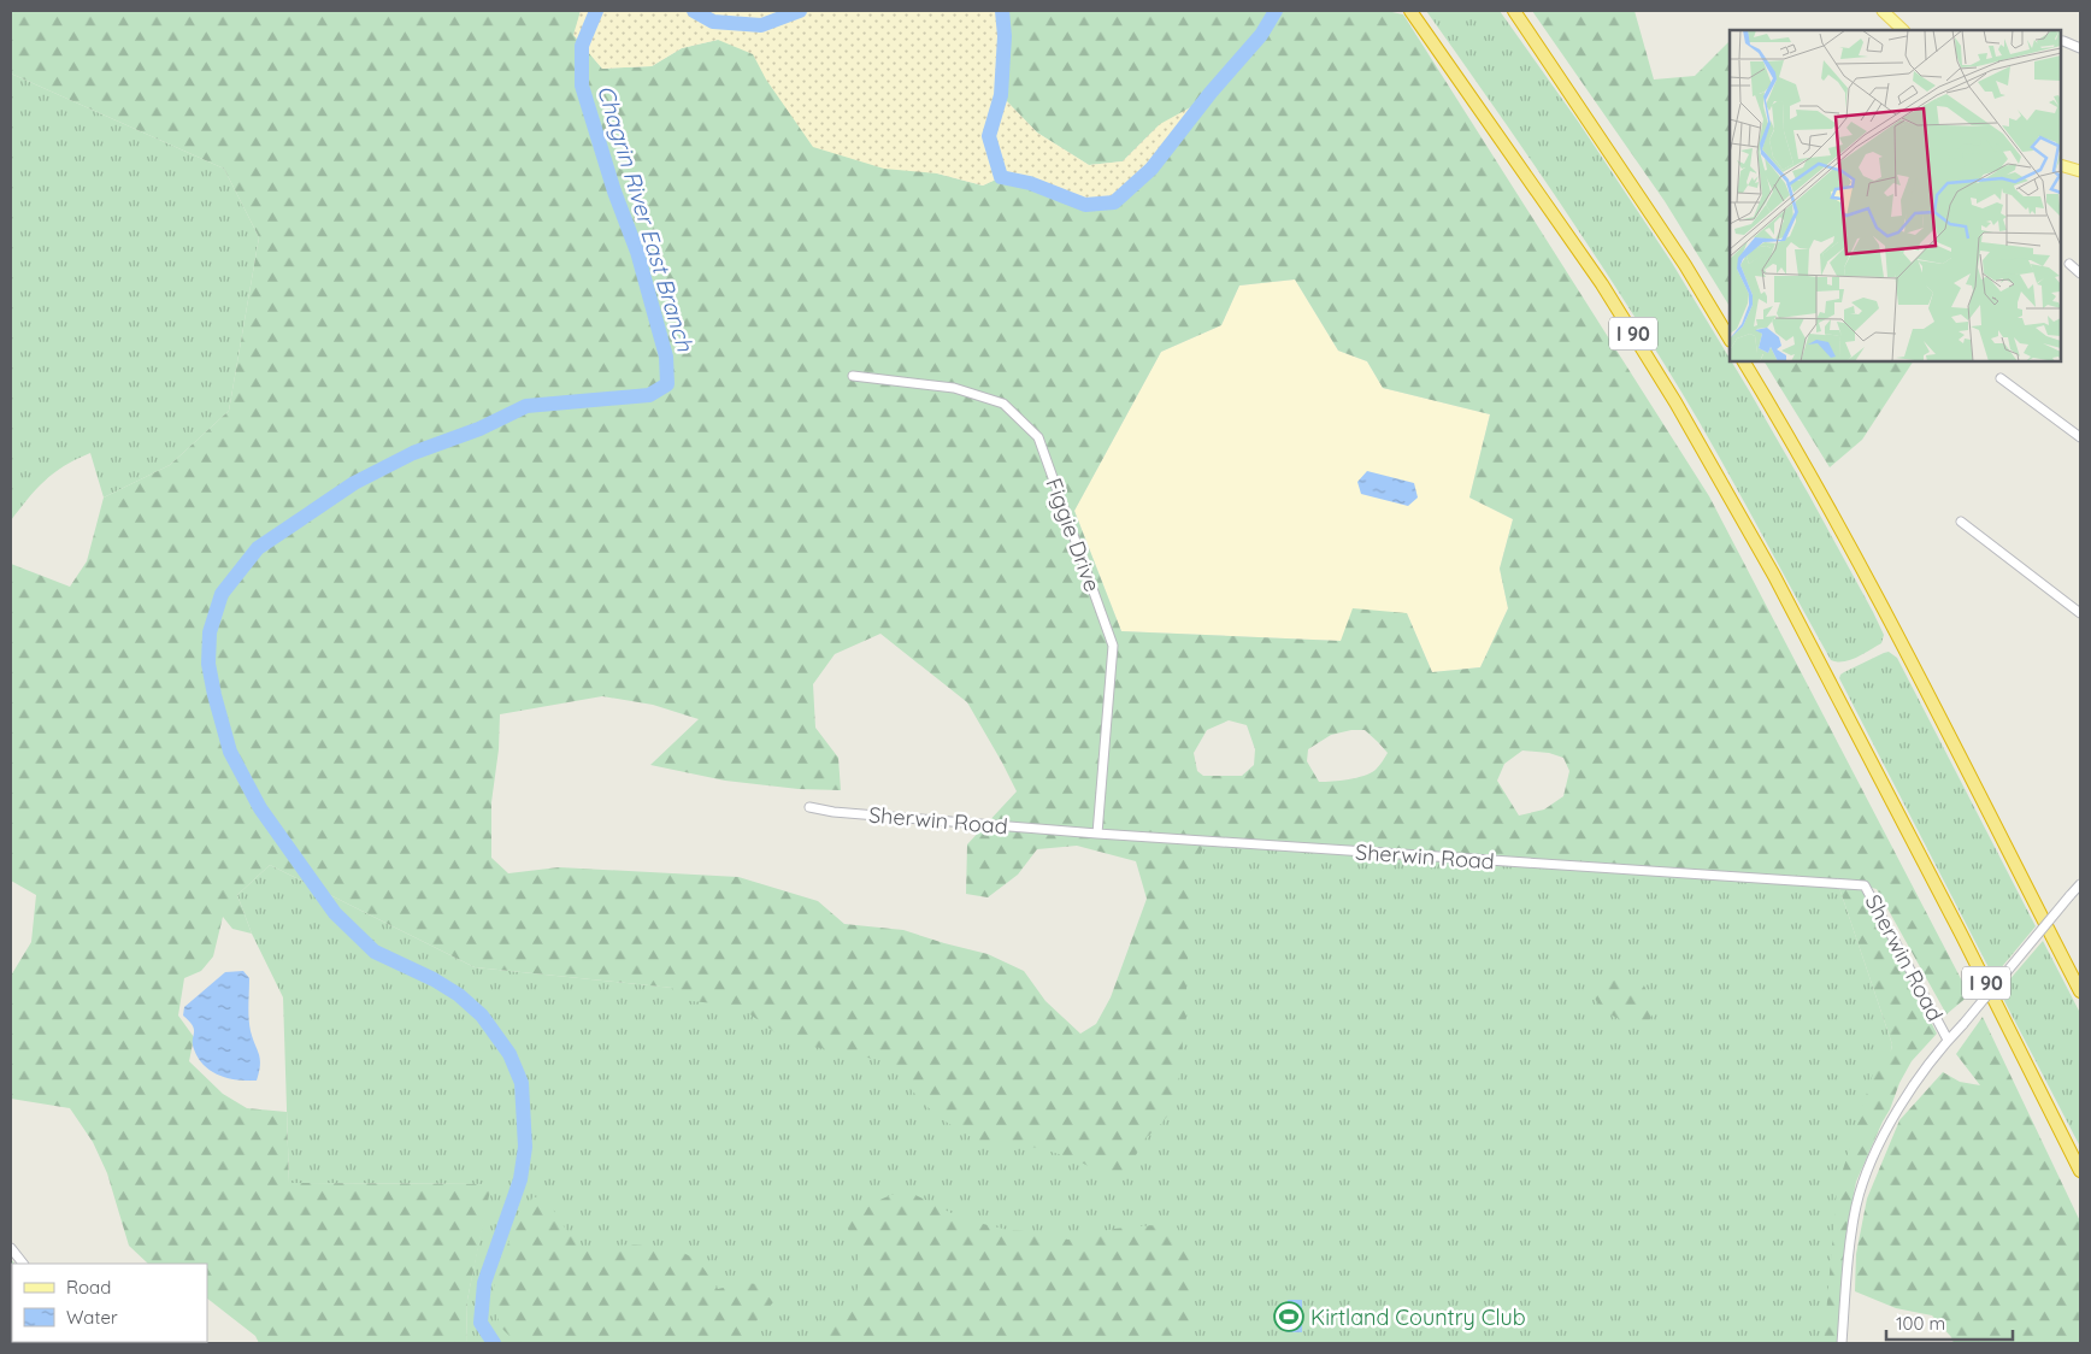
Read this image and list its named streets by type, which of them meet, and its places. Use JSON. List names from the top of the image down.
{
  "streets": {
    "highway": ["I 90"],
    "street": ["Figgie Drive", "Sherwin Road"]
  },
  "crossings": [
    ["Figgie Drive", "Sherwin Road"]
  ],
  "water": ["Chagrin River East Branch"],
  "places": {
    "sports": ["Kirtland Country Club"]
  },
  "legend": ["Road", "Water"],
  "scale_bar": "100 m"
}
